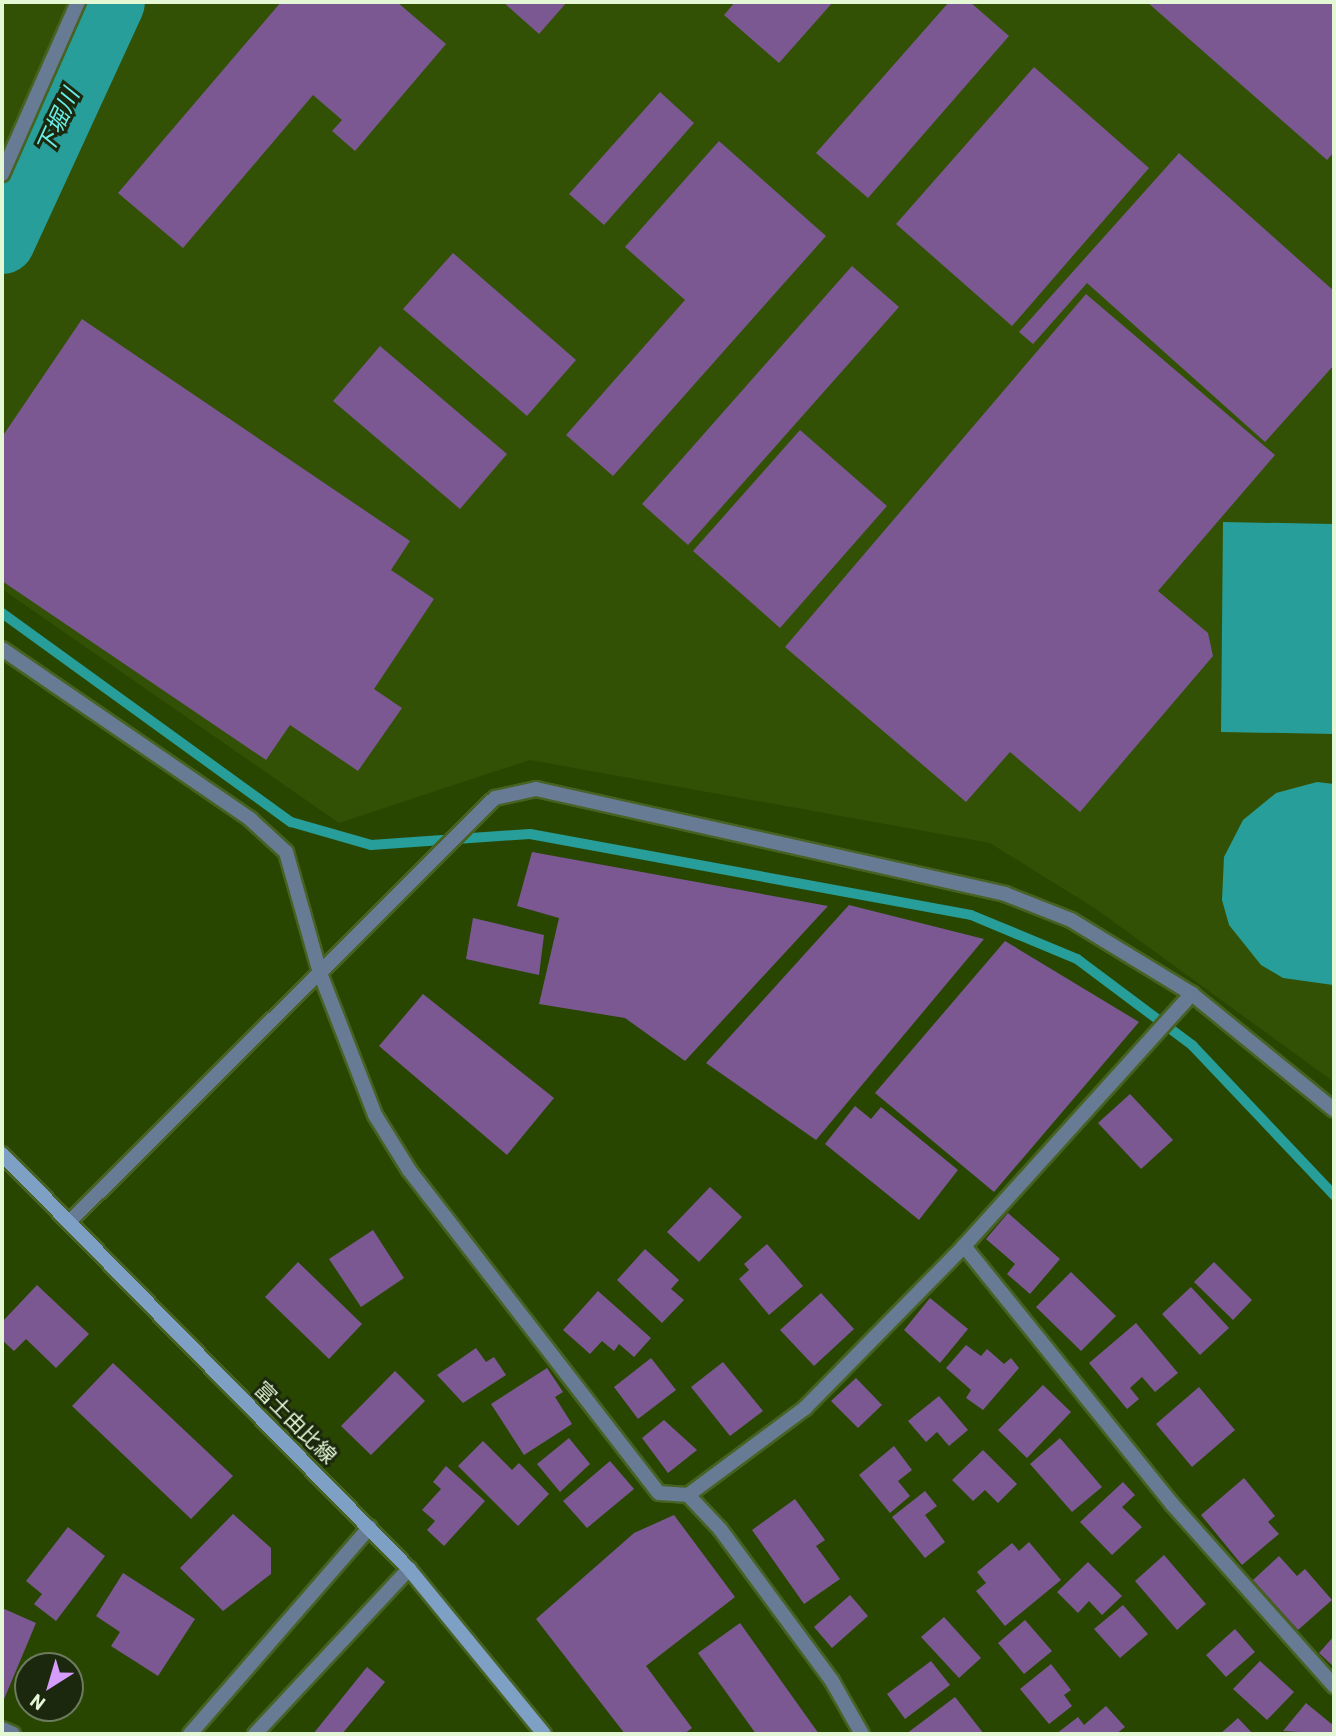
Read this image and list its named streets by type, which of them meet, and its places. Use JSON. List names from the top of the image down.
{
  "streets": {
    "main road": ["富士由比線"]
  },
  "water": ["下堀川"],
  "north": "bottom left"
}
